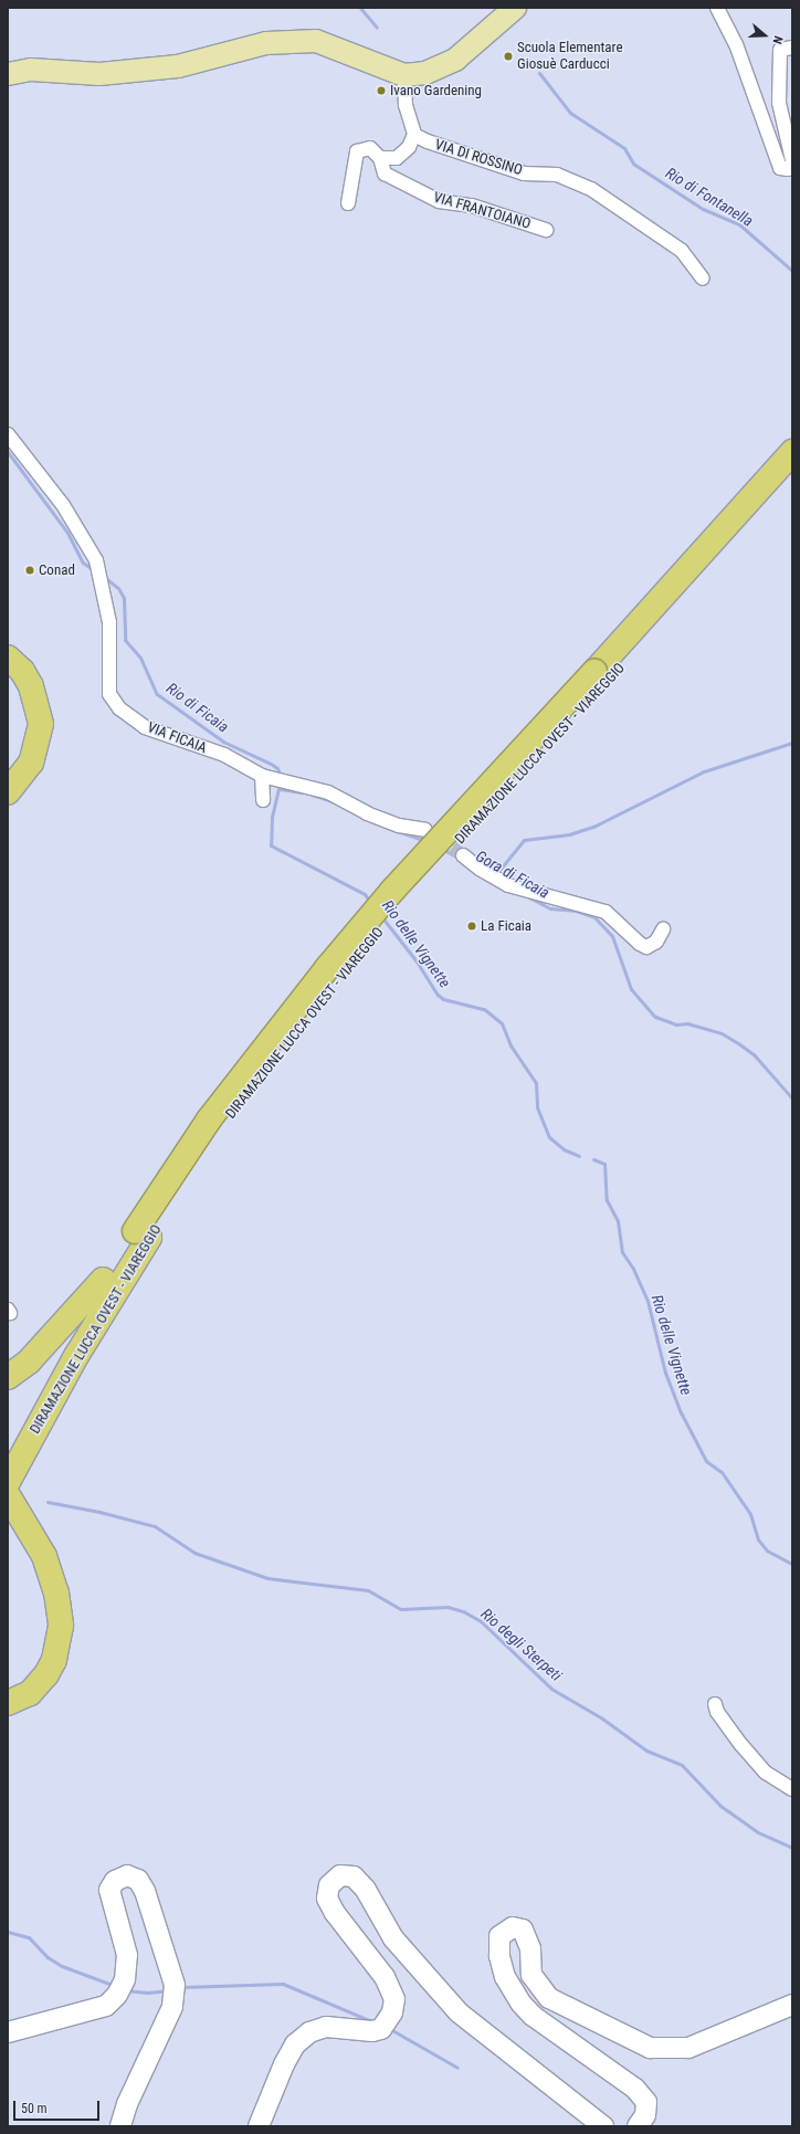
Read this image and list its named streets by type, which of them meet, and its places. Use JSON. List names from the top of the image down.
{
  "streets": {
    "highway": ["DIRAMAZIONE LUCCA OVEST - VIAREGGIO"],
    "street": ["VIA DI ROSSINO", "VIA FRANTOIANO", "VIA FICAIA"]
  },
  "water": [
    "Rio di Fontanella",
    "Rio di Ficaia",
    "Gora di Ficaia",
    "Rio delle Vignette",
    "Rio degli Sterpeti"
  ],
  "places": [
    "Scuola Elementare Giosuè Carducci",
    "Ivano Gardening",
    "Conad",
    "La Ficaia"
  ],
  "scale_bar": "50 m",
  "north": "right"
}
